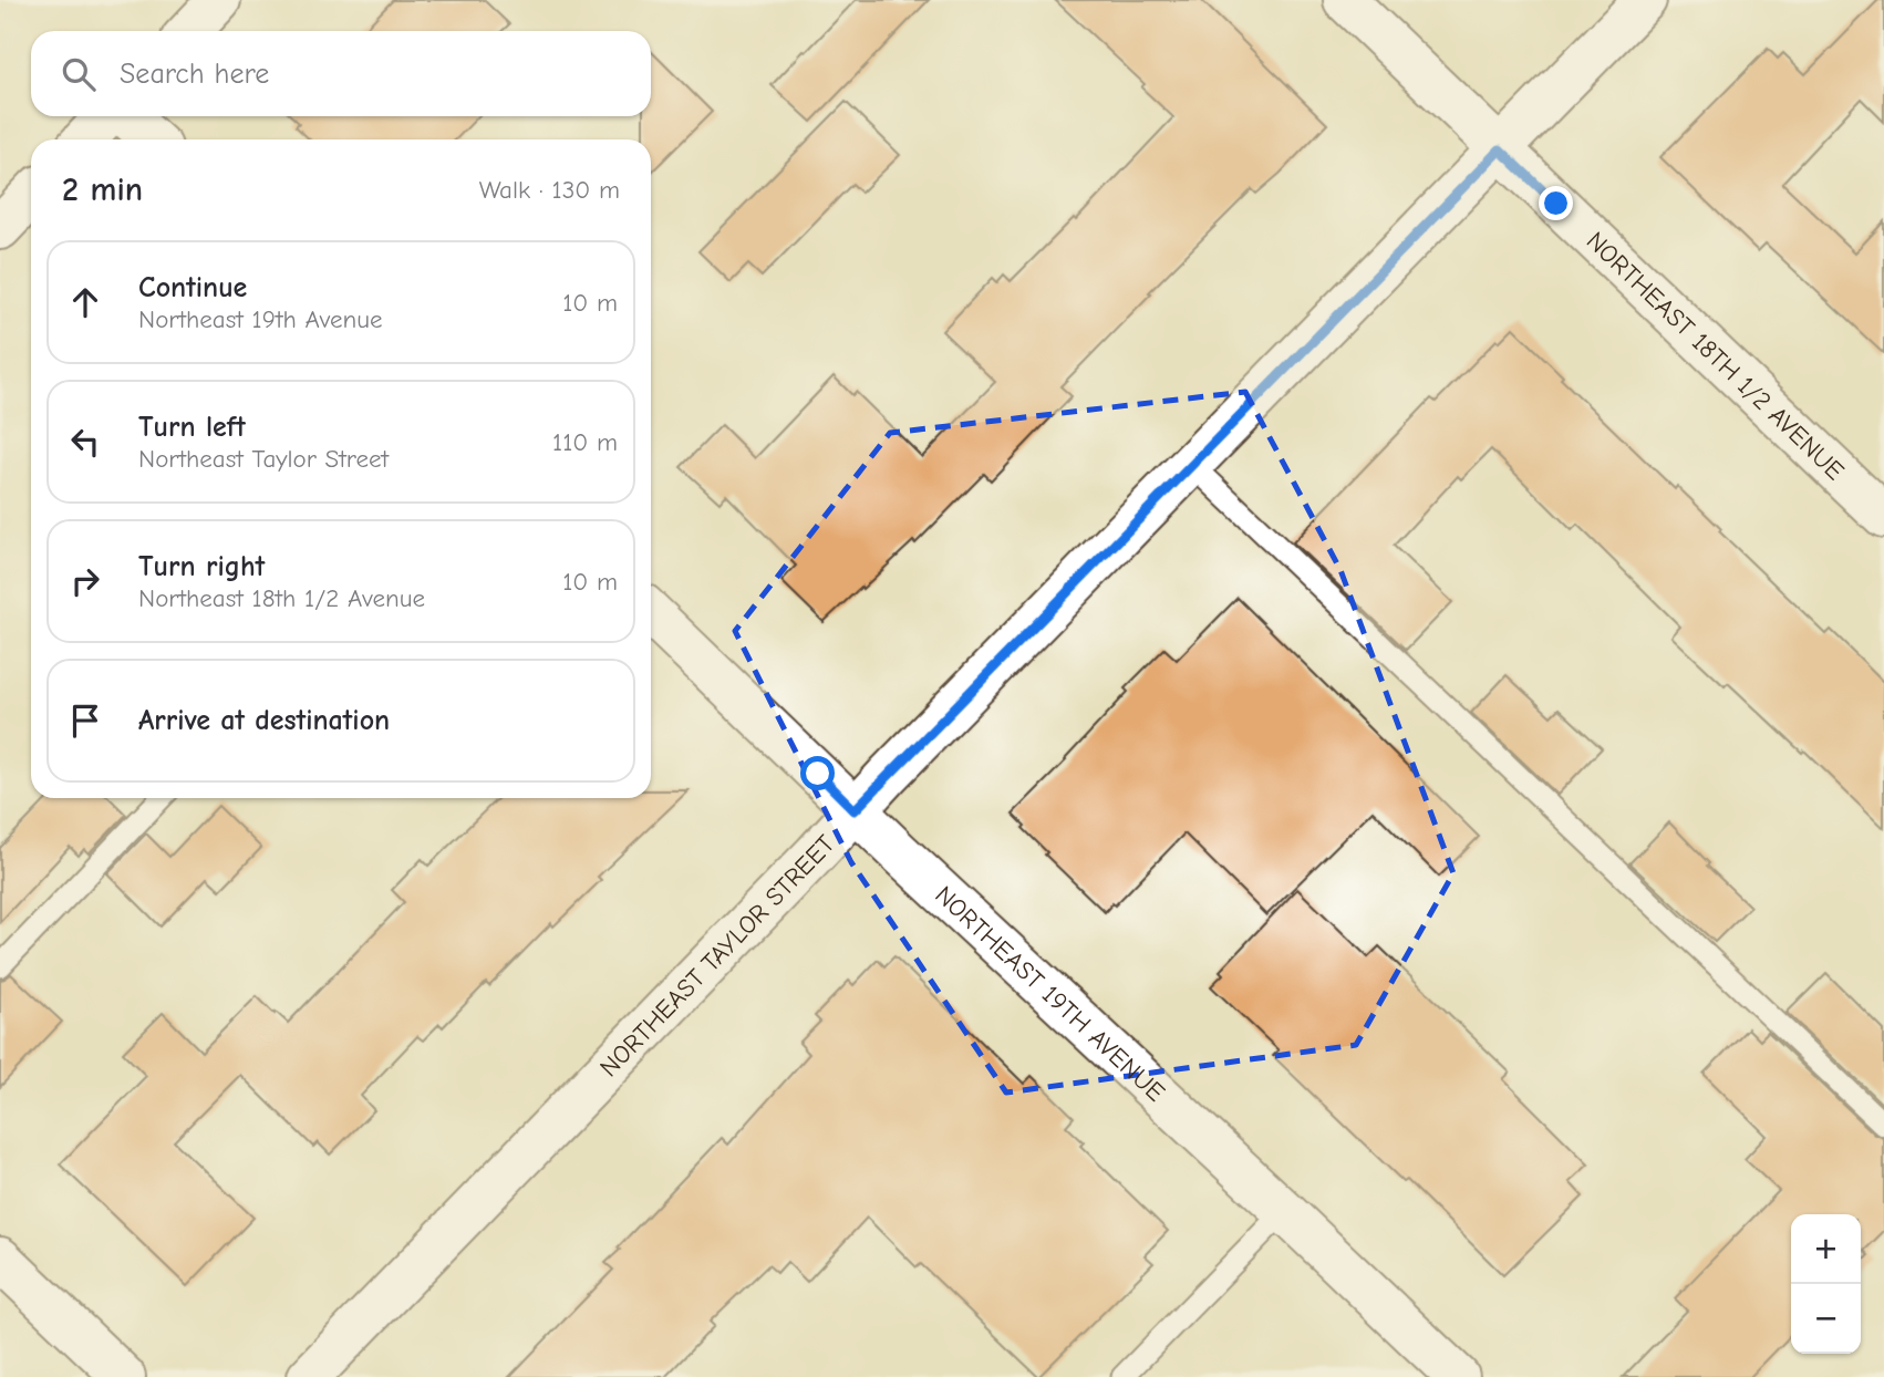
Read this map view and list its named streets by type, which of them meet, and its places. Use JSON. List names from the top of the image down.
{
  "streets": {
    "street": ["NORTHEAST 18TH 1/2 AVENUE", "NORTHEAST TAYLOR STREET", "NORTHEAST 19TH AVENUE"]
  },
  "crossings": [
    ["NORTHEAST 18TH 1/2 AVENUE", "NORTHEAST TAYLOR STREET"],
    ["NORTHEAST TAYLOR STREET", "NORTHEAST 19TH AVENUE"]
  ],
  "page": {
    "search": "Search here",
    "heading": ["2 min", "Walk · 130 m"],
    "list": [
      ["Continue", "Northeast 19th Avenue", "10 m"],
      ["Turn left", "Northeast Taylor Street", "110 m"],
      ["Turn right", "Northeast 18th 1/2 Avenue", "10 m"],
      "Arrive at destination"
    ],
    "map_buttons": ["+", "−"]
  }
}
